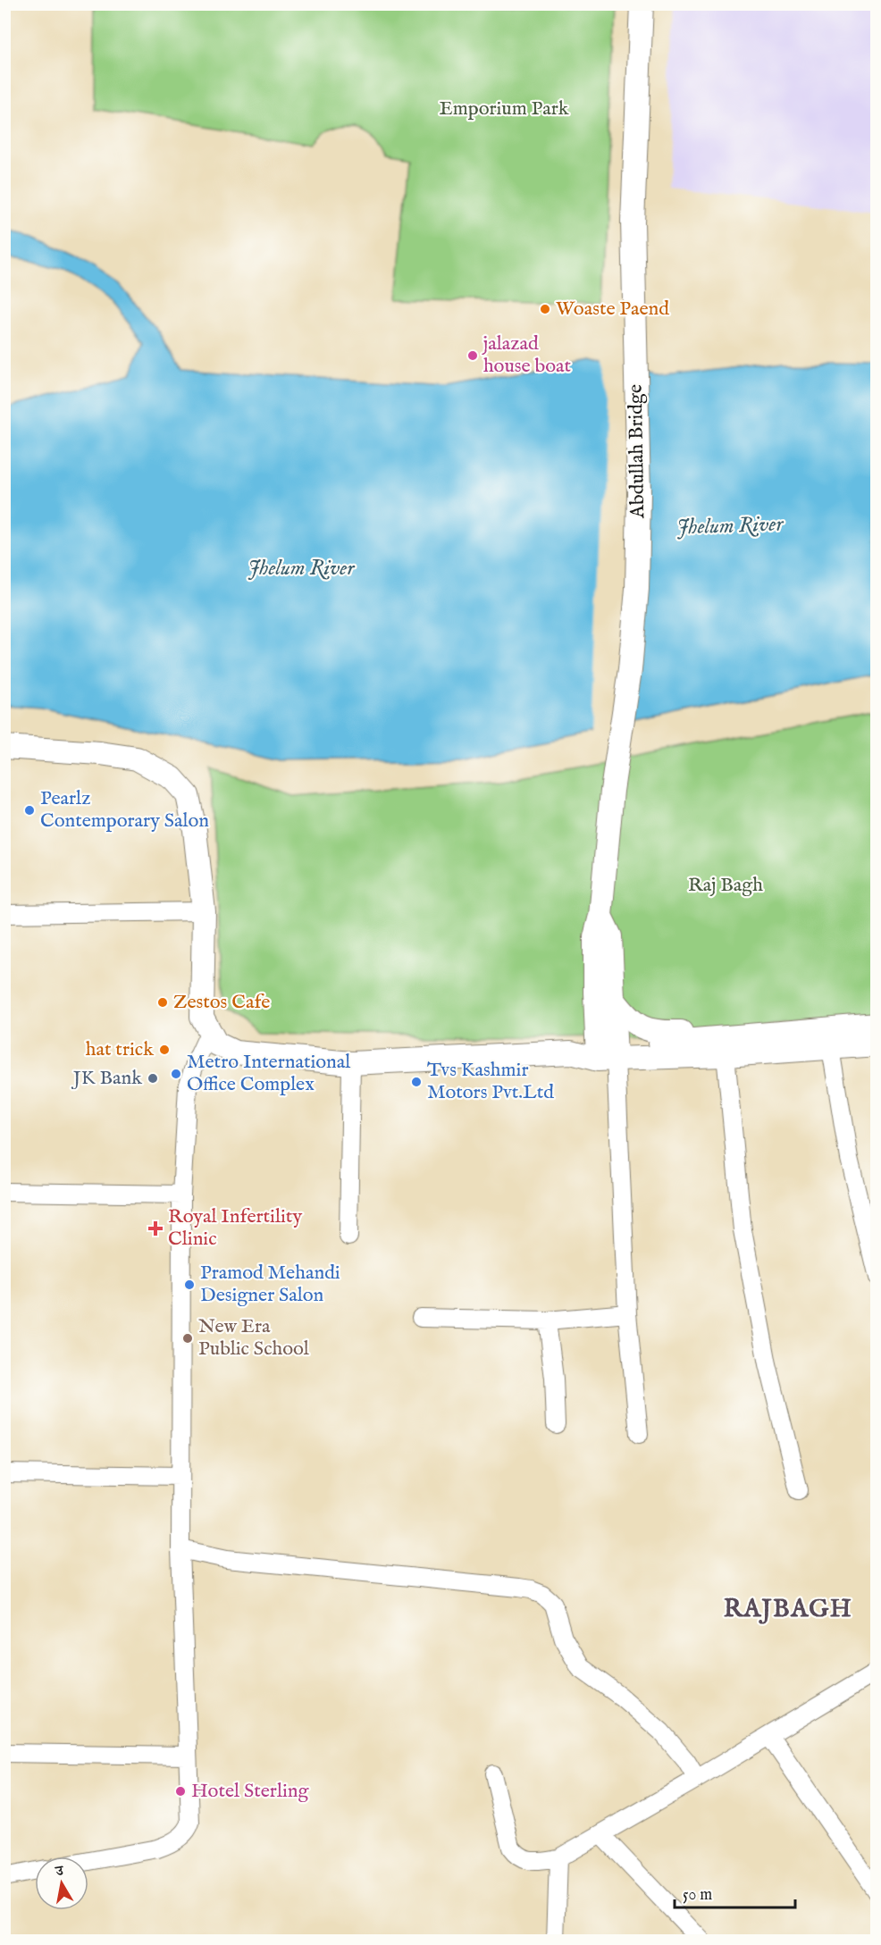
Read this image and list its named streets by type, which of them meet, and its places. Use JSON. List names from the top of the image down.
{
  "streets": {
    "main road": ["Abdullah Bridge"]
  },
  "districts": ["RAJBAGH"],
  "water": ["Jhelum River"],
  "parks": ["Emporium Park", "Raj Bagh"],
  "places": {
    "other": [
      "Woaste Paend",
      "jalazad house boat",
      "Pearlz Contemporary Salon",
      "Zestos Cafe",
      "hat trick",
      "Metro International Office Complex",
      "JK Bank",
      "Tvs Kashmir Motors Pvt.Ltd",
      "Pramod Mehandi Designer Salon",
      "New Era Public School",
      "Hotel Sterling"
    ],
    "health": ["Royal Infertility Clinic"]
  },
  "scale_bar": "50 m",
  "north": "top"
}
